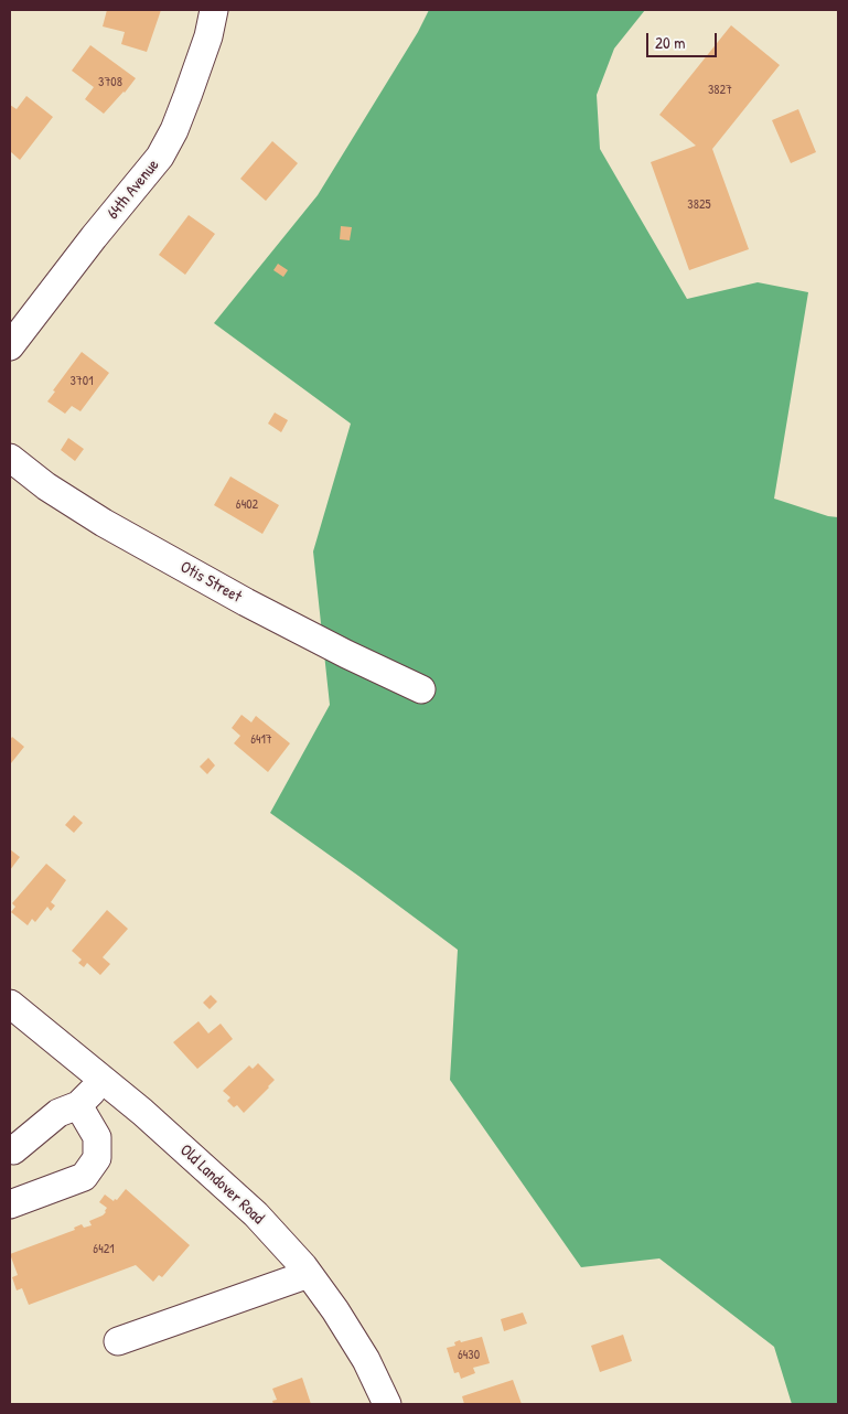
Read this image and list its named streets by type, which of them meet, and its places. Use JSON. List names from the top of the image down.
{
  "streets": {
    "street": ["64th Avenue", "Otis Street", "Old Landover Road"]
  },
  "house_numbers": [
    "3708",
    "3827",
    "3825",
    "3701",
    "6402",
    "6417",
    "6421",
    "6430"
  ],
  "scale_bar": "20 m"
}
